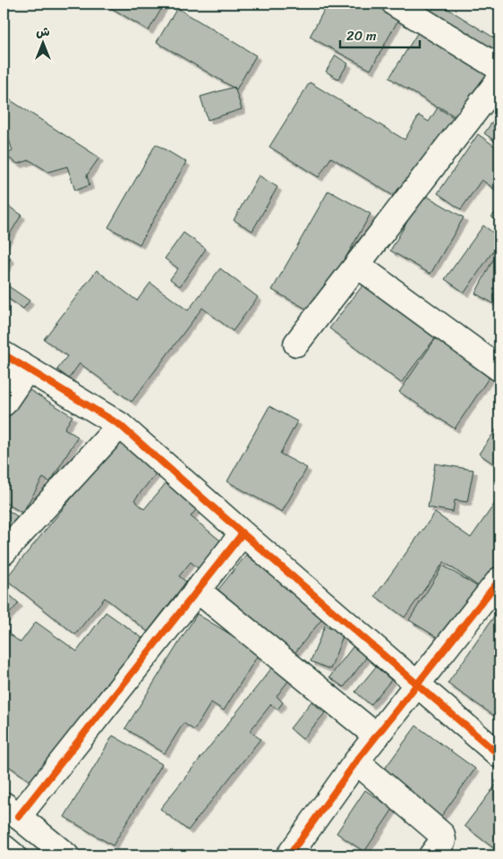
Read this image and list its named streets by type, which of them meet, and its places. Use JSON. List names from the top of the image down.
{
  "scale_bar": "20 m",
  "north": "top"
}
